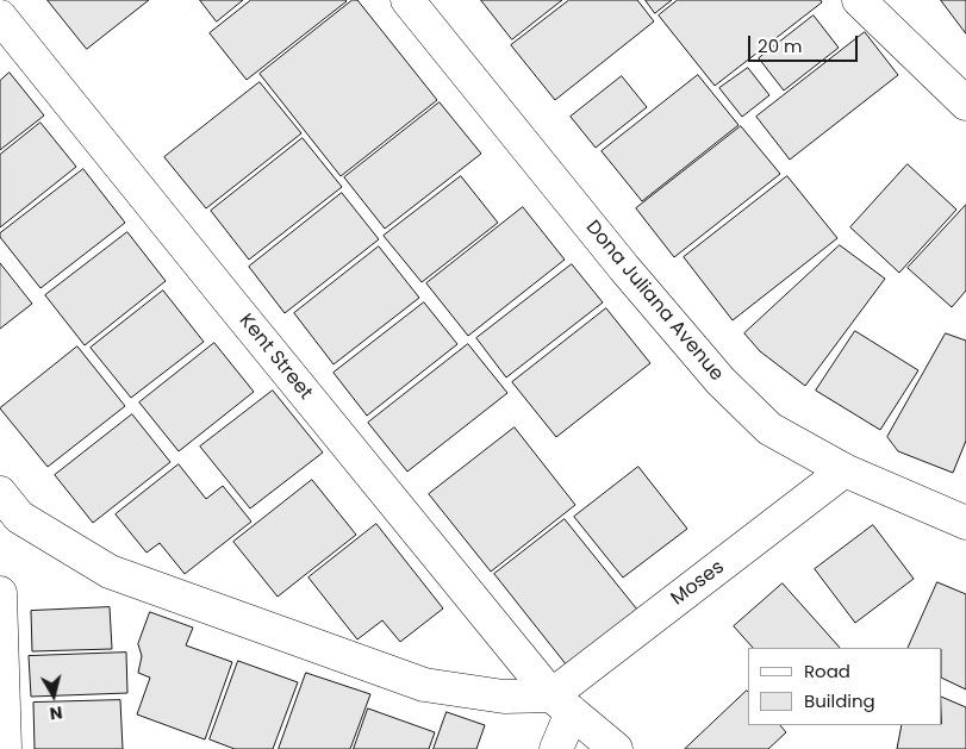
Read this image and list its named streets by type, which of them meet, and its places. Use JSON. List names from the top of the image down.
{
  "streets": {
    "street": ["Dona Juliana Avenue", "Kent Street", "Moses"]
  },
  "crossings": [
    ["Dona Juliana Avenue", "Moses"],
    ["Kent Street", "Moses"]
  ],
  "legend": ["Road", "Building"],
  "scale_bar": "20 m",
  "north": "bottom"
}
